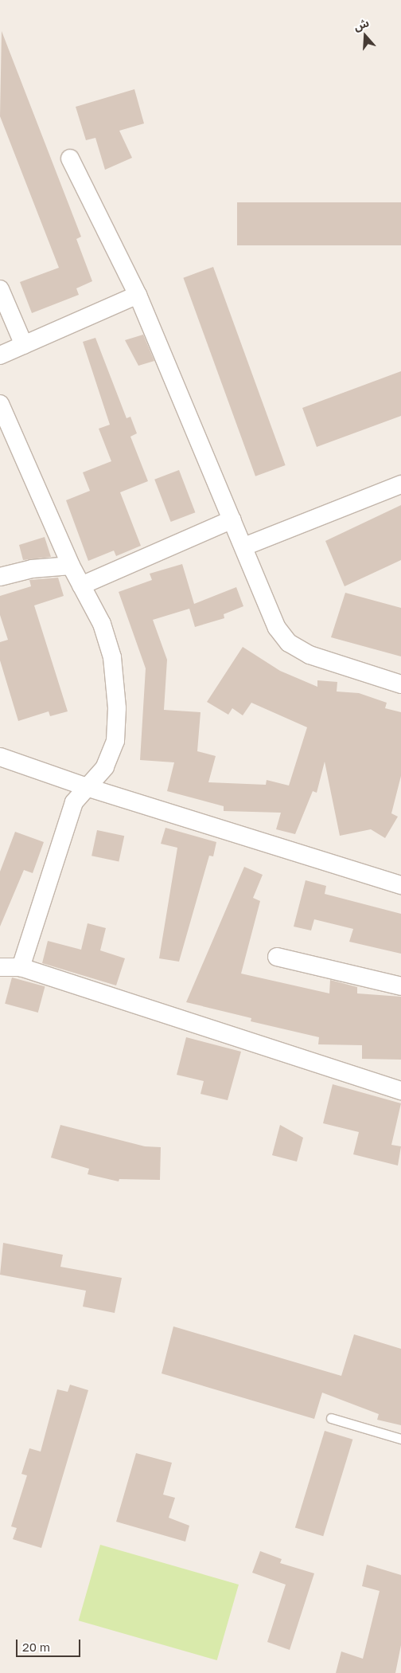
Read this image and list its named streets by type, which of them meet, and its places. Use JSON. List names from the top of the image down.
{
  "scale_bar": "20 m",
  "north": "top"
}
